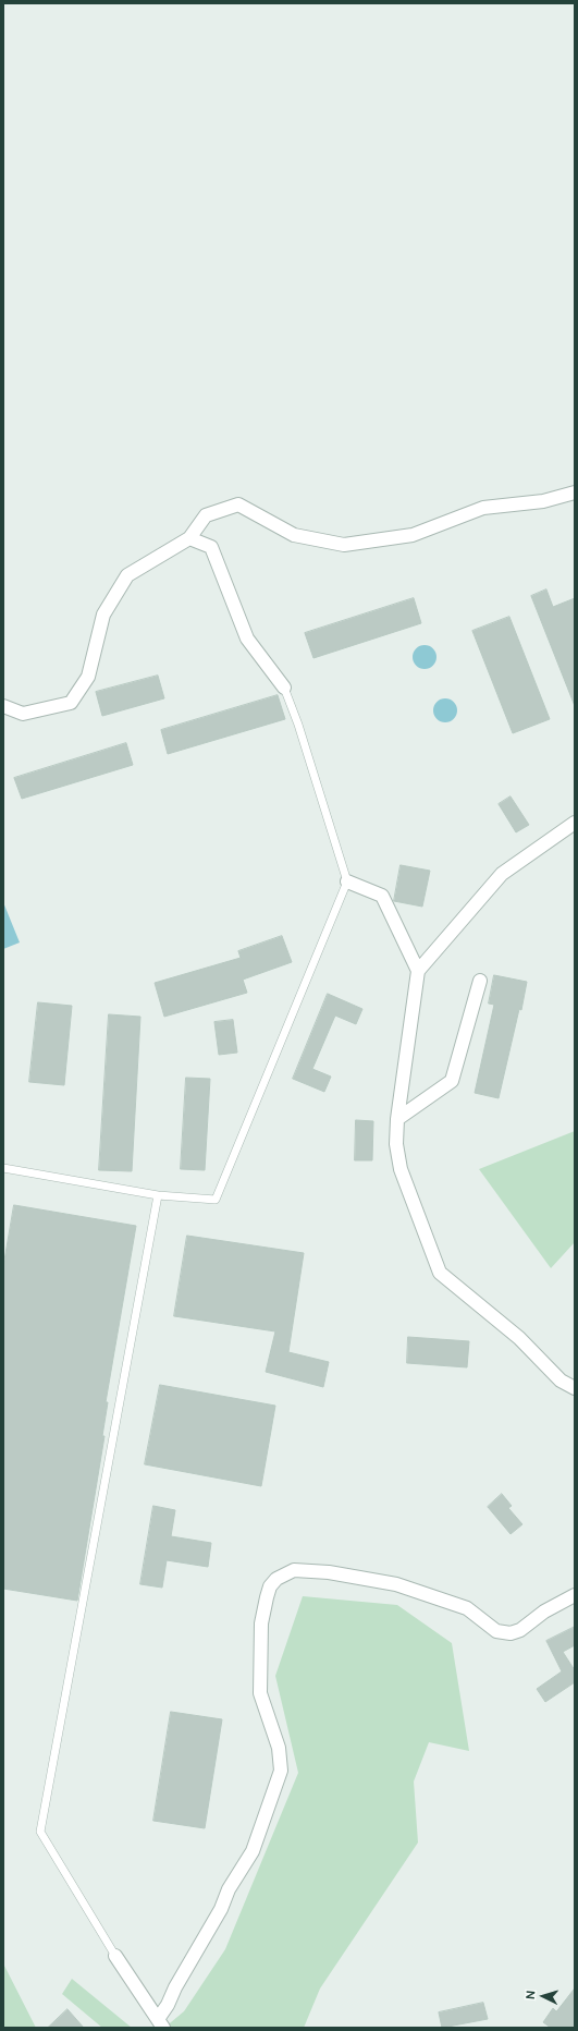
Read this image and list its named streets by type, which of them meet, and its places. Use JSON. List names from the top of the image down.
{
  "north": "left"
}
